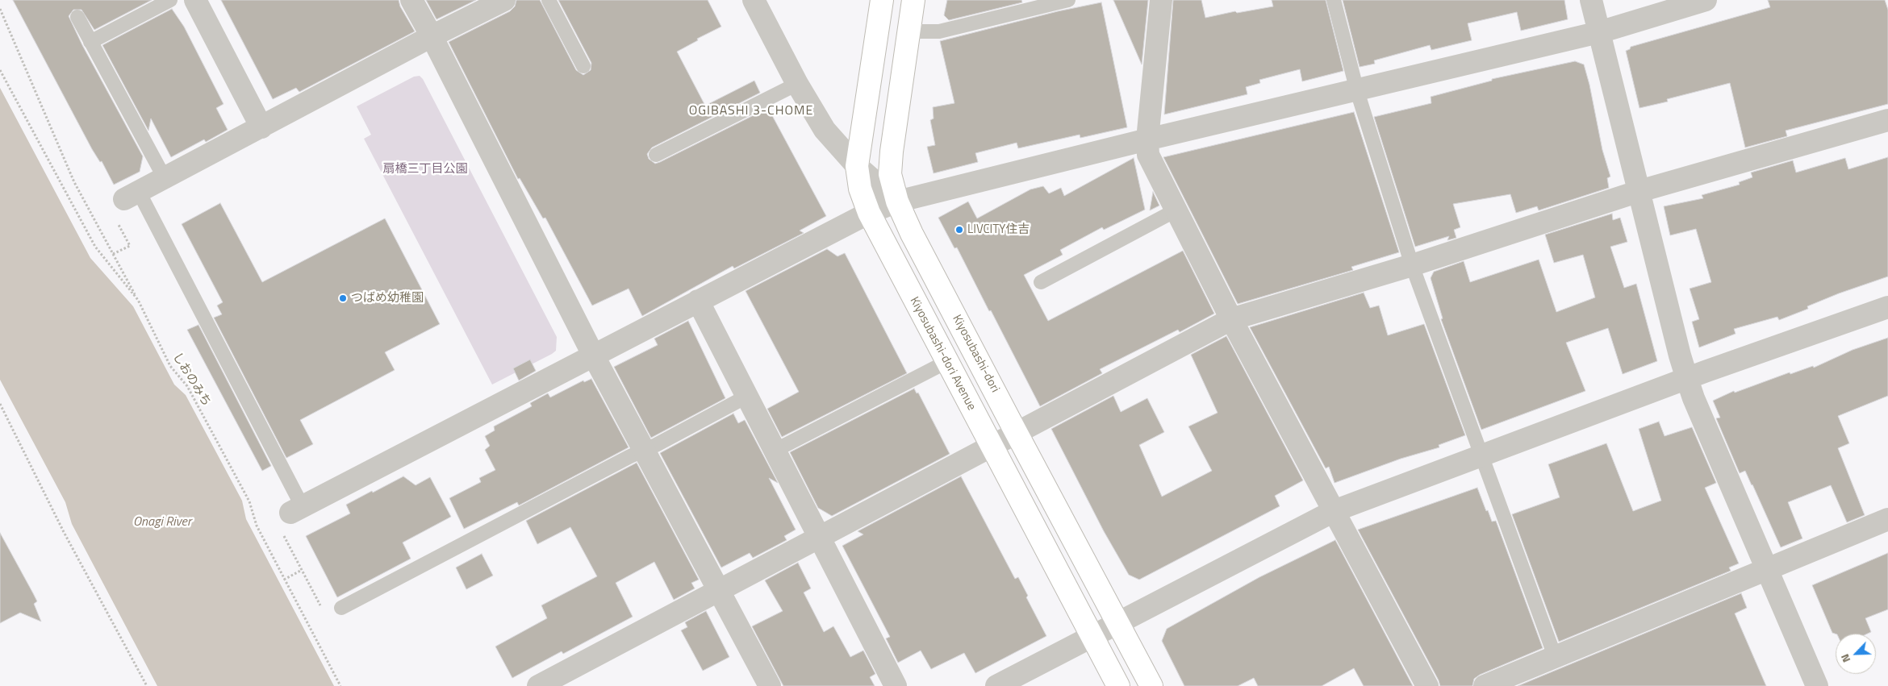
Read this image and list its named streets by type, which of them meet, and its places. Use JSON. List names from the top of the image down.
{
  "streets": {
    "main road": ["Kiyosubashi-dori Avenue", "Kiyosubashi-dori"],
    "path": ["しおのみち"]
  },
  "districts": ["OGIBASHI 3-CHOME"],
  "water": ["Onagi River"],
  "parks": ["扇橋三丁目公園"],
  "places": ["LIVCITY住吉", "つばめ幼稚園"],
  "north": "bottom left"
}
